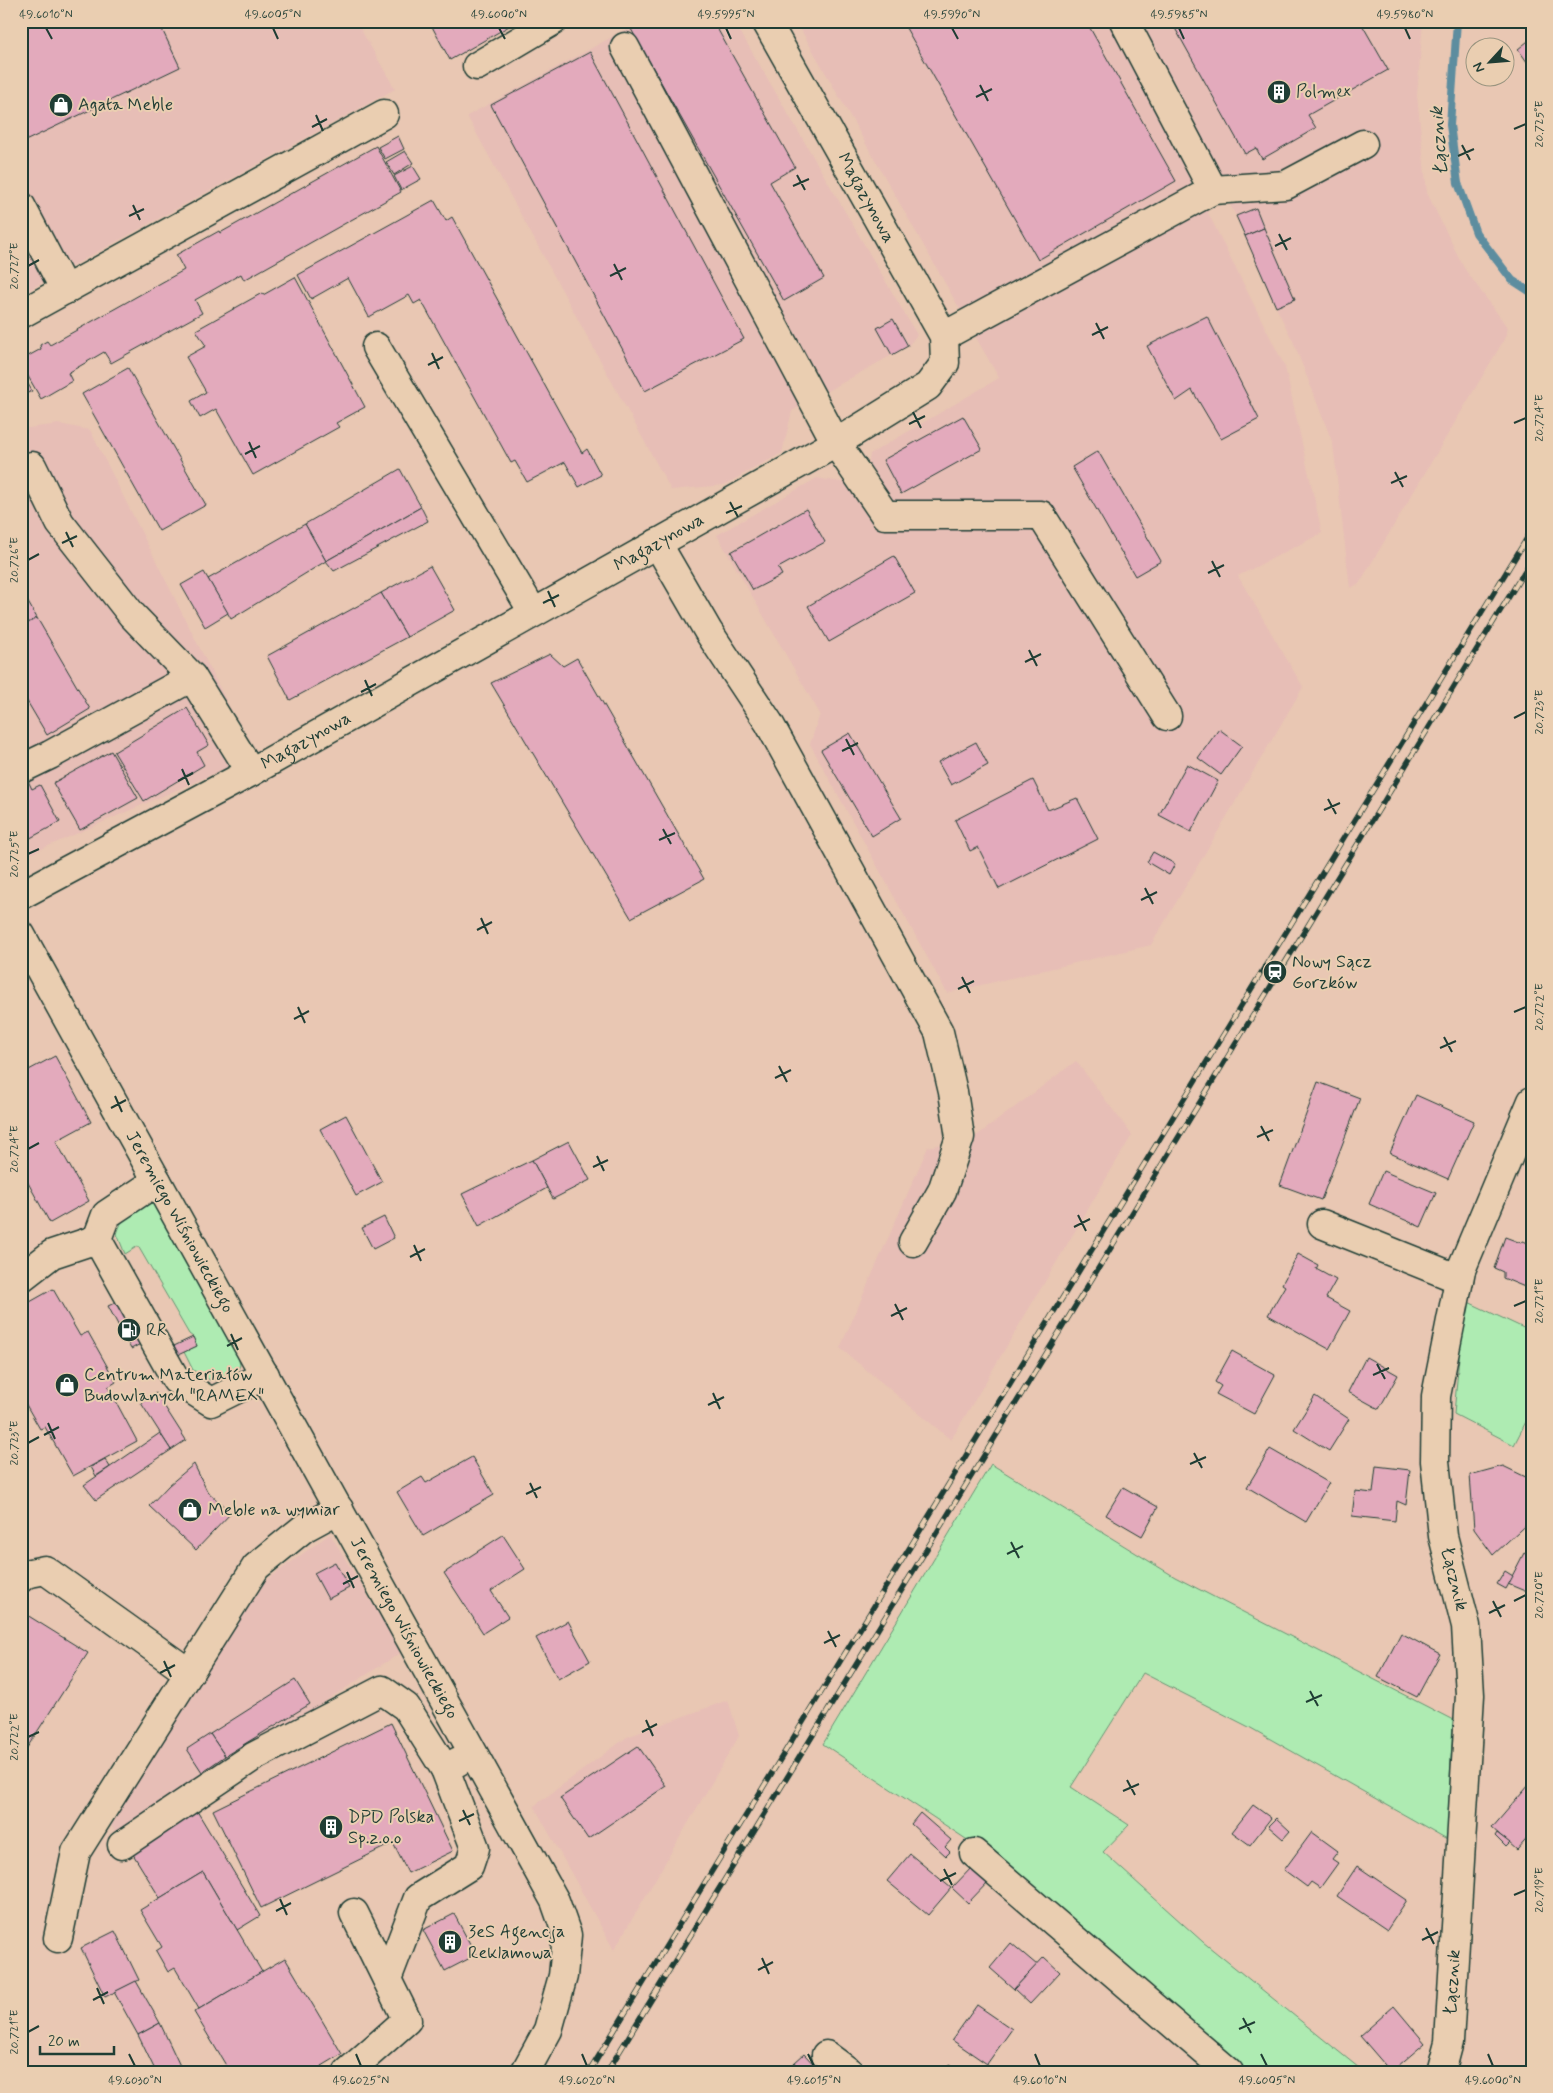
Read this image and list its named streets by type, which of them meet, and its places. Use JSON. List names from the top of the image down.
{
  "streets": {
    "street": ["Magazynowa", "Jeremiego Wiśniowieckiego", "Łącznik"]
  },
  "water": ["Łącznik"],
  "places": {
    "building": ["Polmex", "DPD Polska Sp.z.o.o", "3eS Agencja Reklamowa"],
    "shop": ["Agata Meble", "Centrum Materiałów Budowlanych \"RAMEX\"", "Meble na wymiar"],
    "station": ["Nowy Sącz Gorzków"],
    "fuel station": ["RR"]
  },
  "scale_bar": "20 m",
  "north": "bottom left",
  "coordinates": [
    "49.6010°N",
    "49.6005°N",
    "49.6000°N",
    "49.5995°N",
    "49.5990°N",
    "49.5985°N",
    "49.5980°N",
    "20.725°E",
    "20.727°E",
    "20.724°E",
    "20.726°E",
    "20.723°E",
    "20.722°E",
    "20.721°E",
    "20.720°E",
    "20.719°E",
    "49.6030°N",
    "49.6025°N",
    "49.6020°N",
    "49.6015°N"
  ]
}
